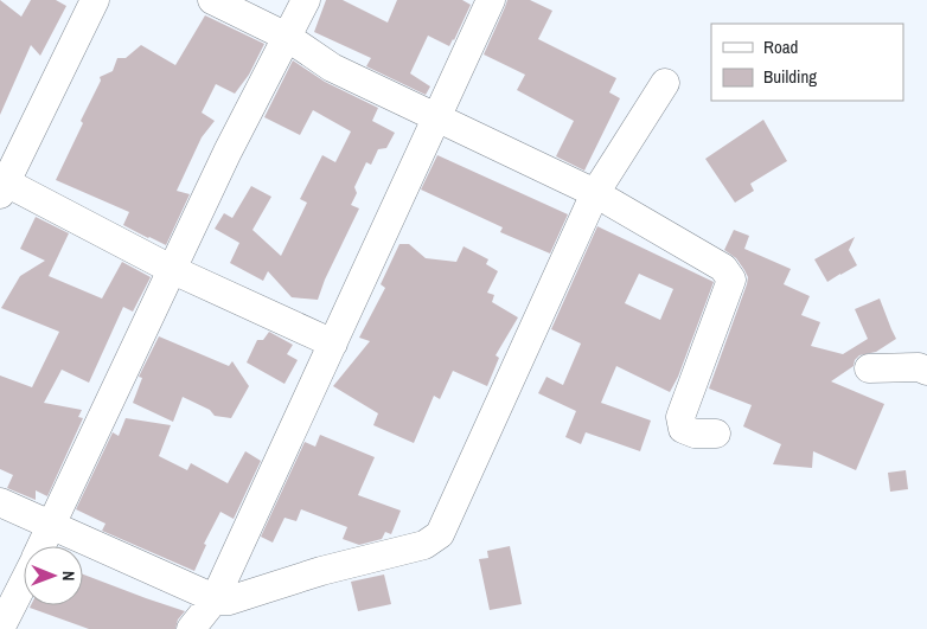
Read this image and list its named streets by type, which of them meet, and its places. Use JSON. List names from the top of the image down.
{
  "legend": ["Road", "Building"],
  "north": "right"
}
